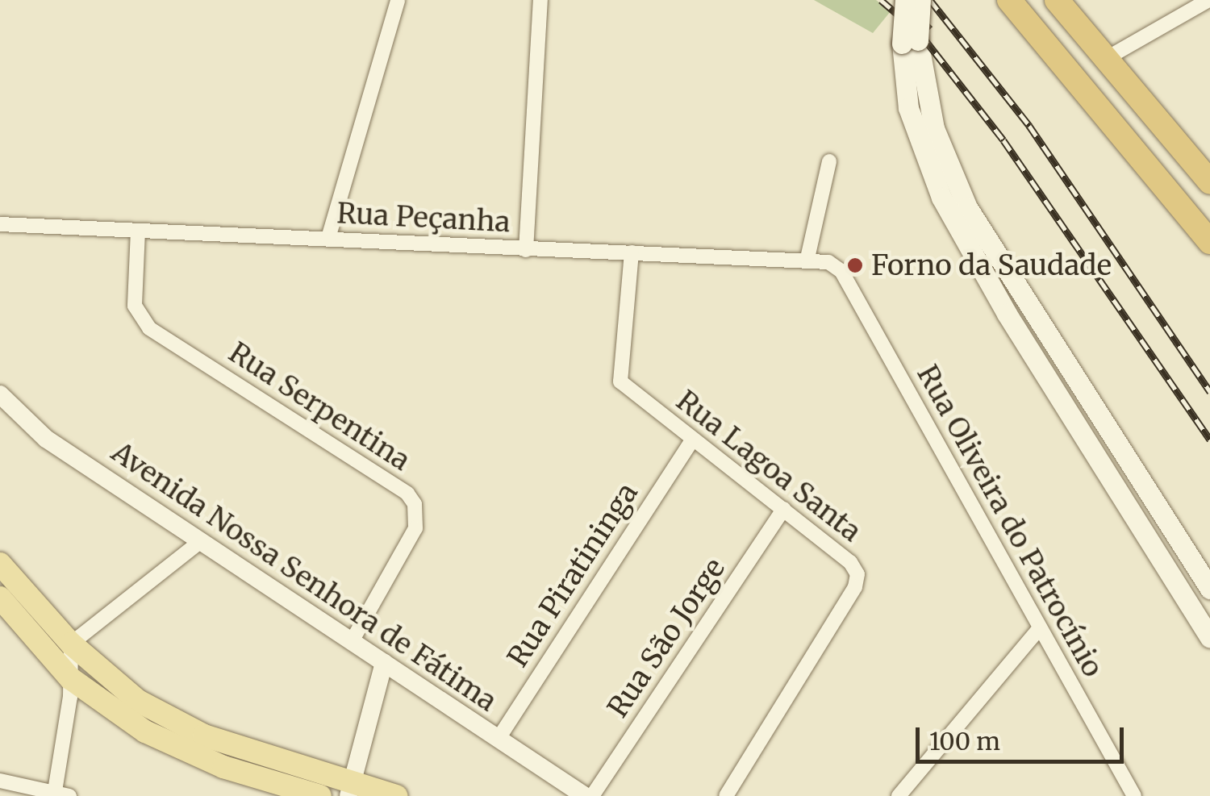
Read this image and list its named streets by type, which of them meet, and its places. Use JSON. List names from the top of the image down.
{
  "streets": {
    "street": [
      "Rua Peçanha",
      "Rua Serpentina",
      "Rua Lagoa Santa",
      "Rua Oliveira do Patrocínio",
      "Rua Piratininga",
      "Avenida Nossa Senhora de Fátima",
      "Rua São Jorge"
    ]
  },
  "crossings": [
    ["Rua Peçanha", "Rua Serpentina"],
    ["Rua Peçanha", "Rua Lagoa Santa"],
    ["Rua Peçanha", "Rua Oliveira do Patrocínio"],
    ["Rua Serpentina", "Avenida Nossa Senhora de Fátima"],
    ["Rua Lagoa Santa", "Rua Piratininga"],
    ["Rua Lagoa Santa", "Rua São Jorge"],
    ["Rua Piratininga", "Avenida Nossa Senhora de Fátima"]
  ],
  "places": ["Forno da Saudade"],
  "scale_bar": "100 m"
}
